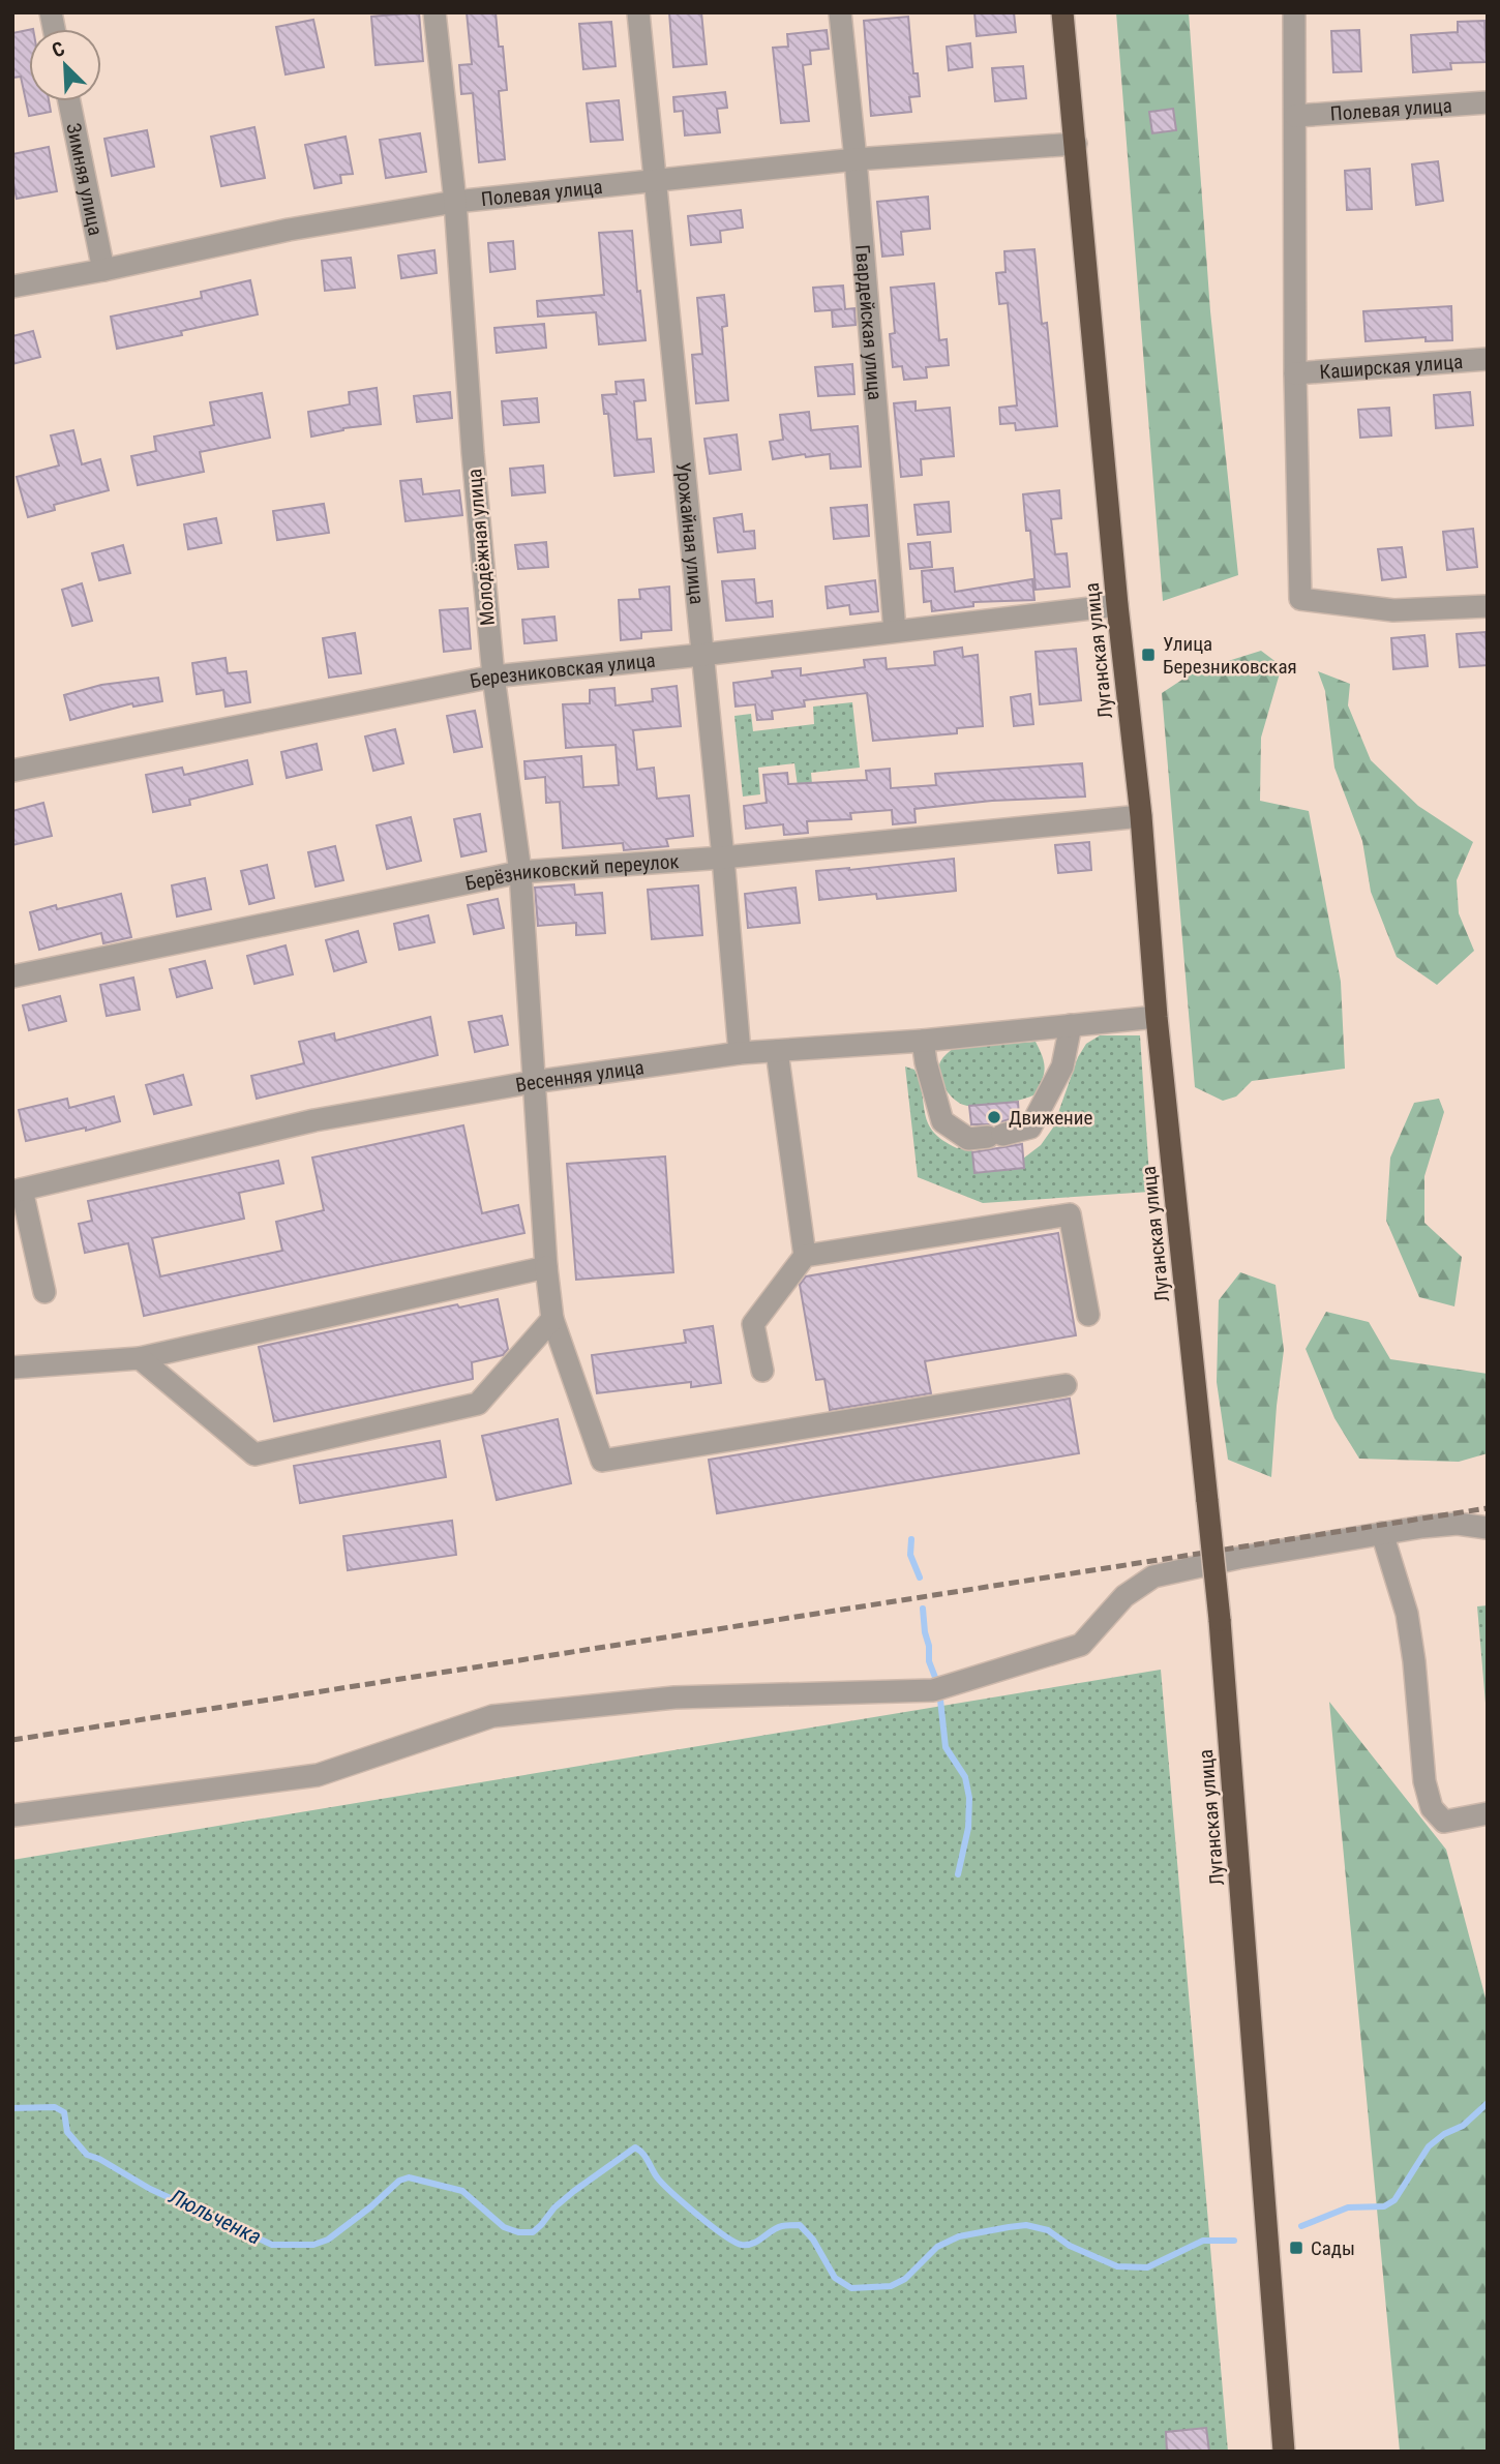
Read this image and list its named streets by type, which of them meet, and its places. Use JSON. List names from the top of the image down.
{
  "streets": {
    "highway": ["Луганская улица"],
    "street": [
      "Полевая улица",
      "Зимняя улица",
      "Гвардейская улица",
      "Каширская улица",
      "Урожайная улица",
      "Молодёжная улица",
      "Березниковская улица",
      "Берёзниковский переулок",
      "Весенняя улица"
    ]
  },
  "crossings": [
    ["Полевая улица", "Зимняя улица"],
    ["Полевая улица", "Гвардейская улица"],
    ["Полевая улица", "Урожайная улица"],
    ["Полевая улица", "Молодёжная улица"],
    ["Полевая улица", "Луганская улица"],
    ["Гвардейская улица", "Березниковская улица"],
    ["Урожайная улица", "Березниковская улица"],
    ["Урожайная улица", "Берёзниковский переулок"],
    ["Урожайная улица", "Весенняя улица"],
    ["Молодёжная улица", "Березниковская улица"],
    ["Молодёжная улица", "Берёзниковский переулок"],
    ["Молодёжная улица", "Весенняя улица"],
    ["Луганская улица", "Березниковская улица"],
    ["Луганская улица", "Берёзниковский переулок"],
    ["Луганская улица", "Весенняя улица"]
  ],
  "water": ["Люльченка"],
  "places": {
    "transit": ["Улица Березниковская", "Сады"],
    "other": ["Движение"]
  },
  "north": "top left"
}
